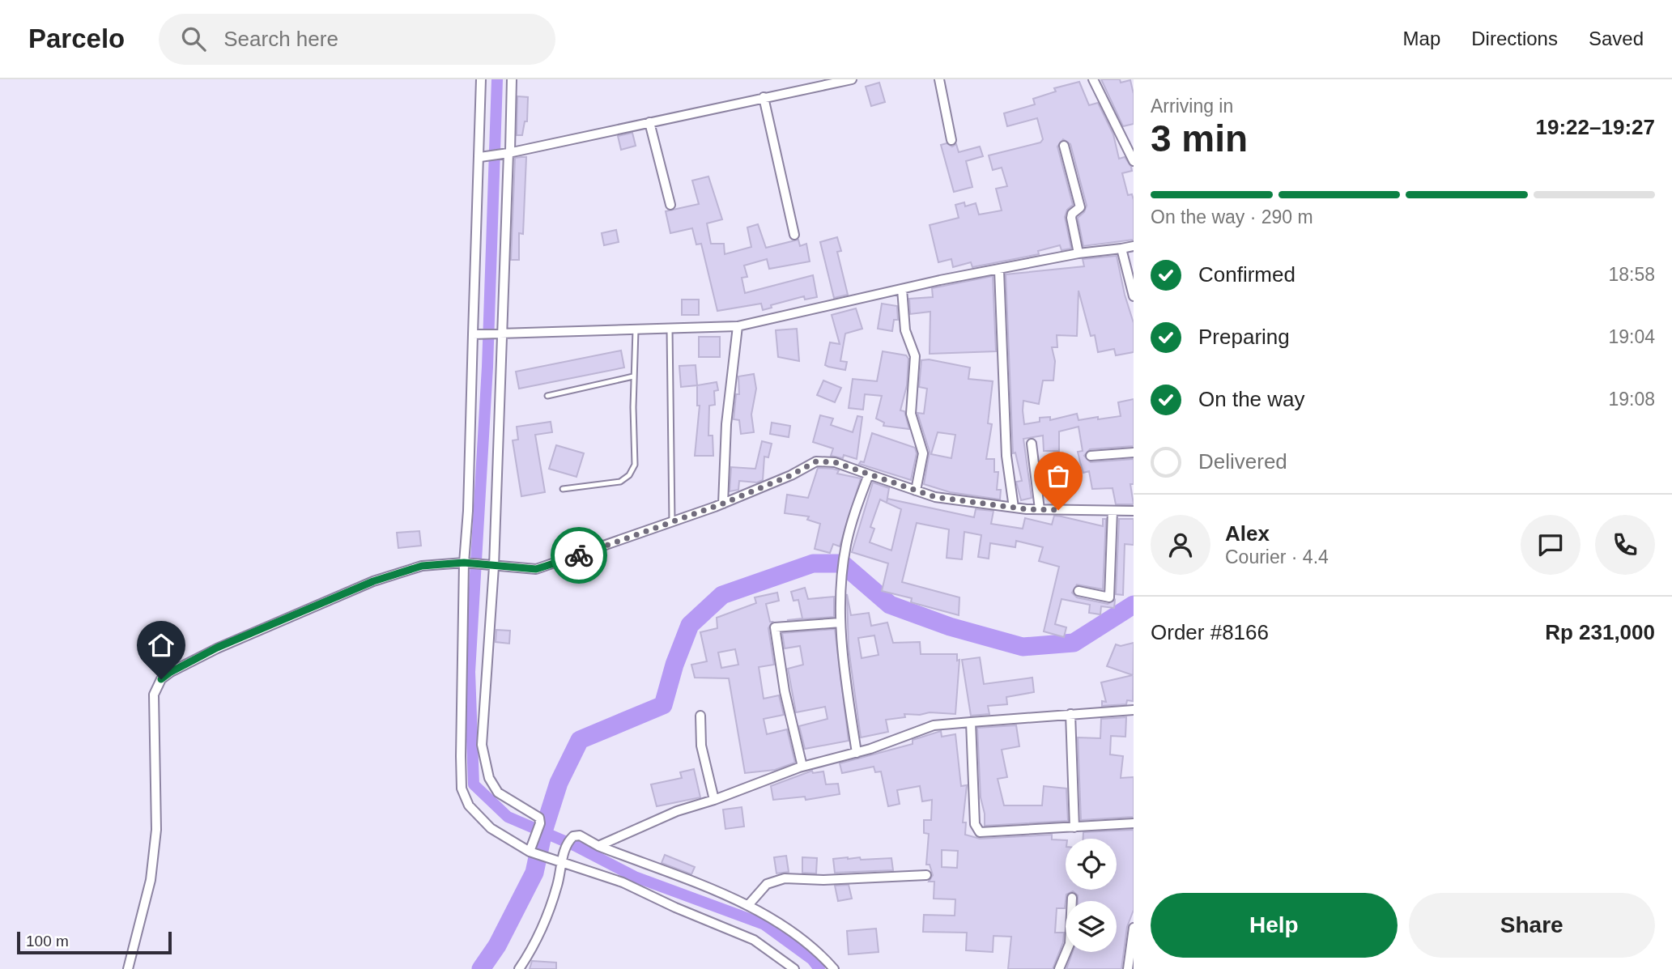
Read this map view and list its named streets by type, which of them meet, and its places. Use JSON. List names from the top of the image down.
{
  "scale_bar": "100 m",
  "page": {
    "header": "Parcelo",
    "search": "Search here",
    "nav": ["Map", "Directions", "Saved"],
    "heading": ["3 min", "Arriving in", "19:22–19:27"],
    "panel": [
      "Alex",
      "Courier · 4.4",
      "Order #8166",
      "Rp 231,000"
    ],
    "bar": "On the way · 290 m",
    "list": [
      ["Confirmed", "18:58"],
      ["Preparing", "19:04"],
      ["On the way", "19:08"],
      "Delivered"
    ],
    "buttons": ["Help", "Share"],
    "scale": "100 m"
  }
}
